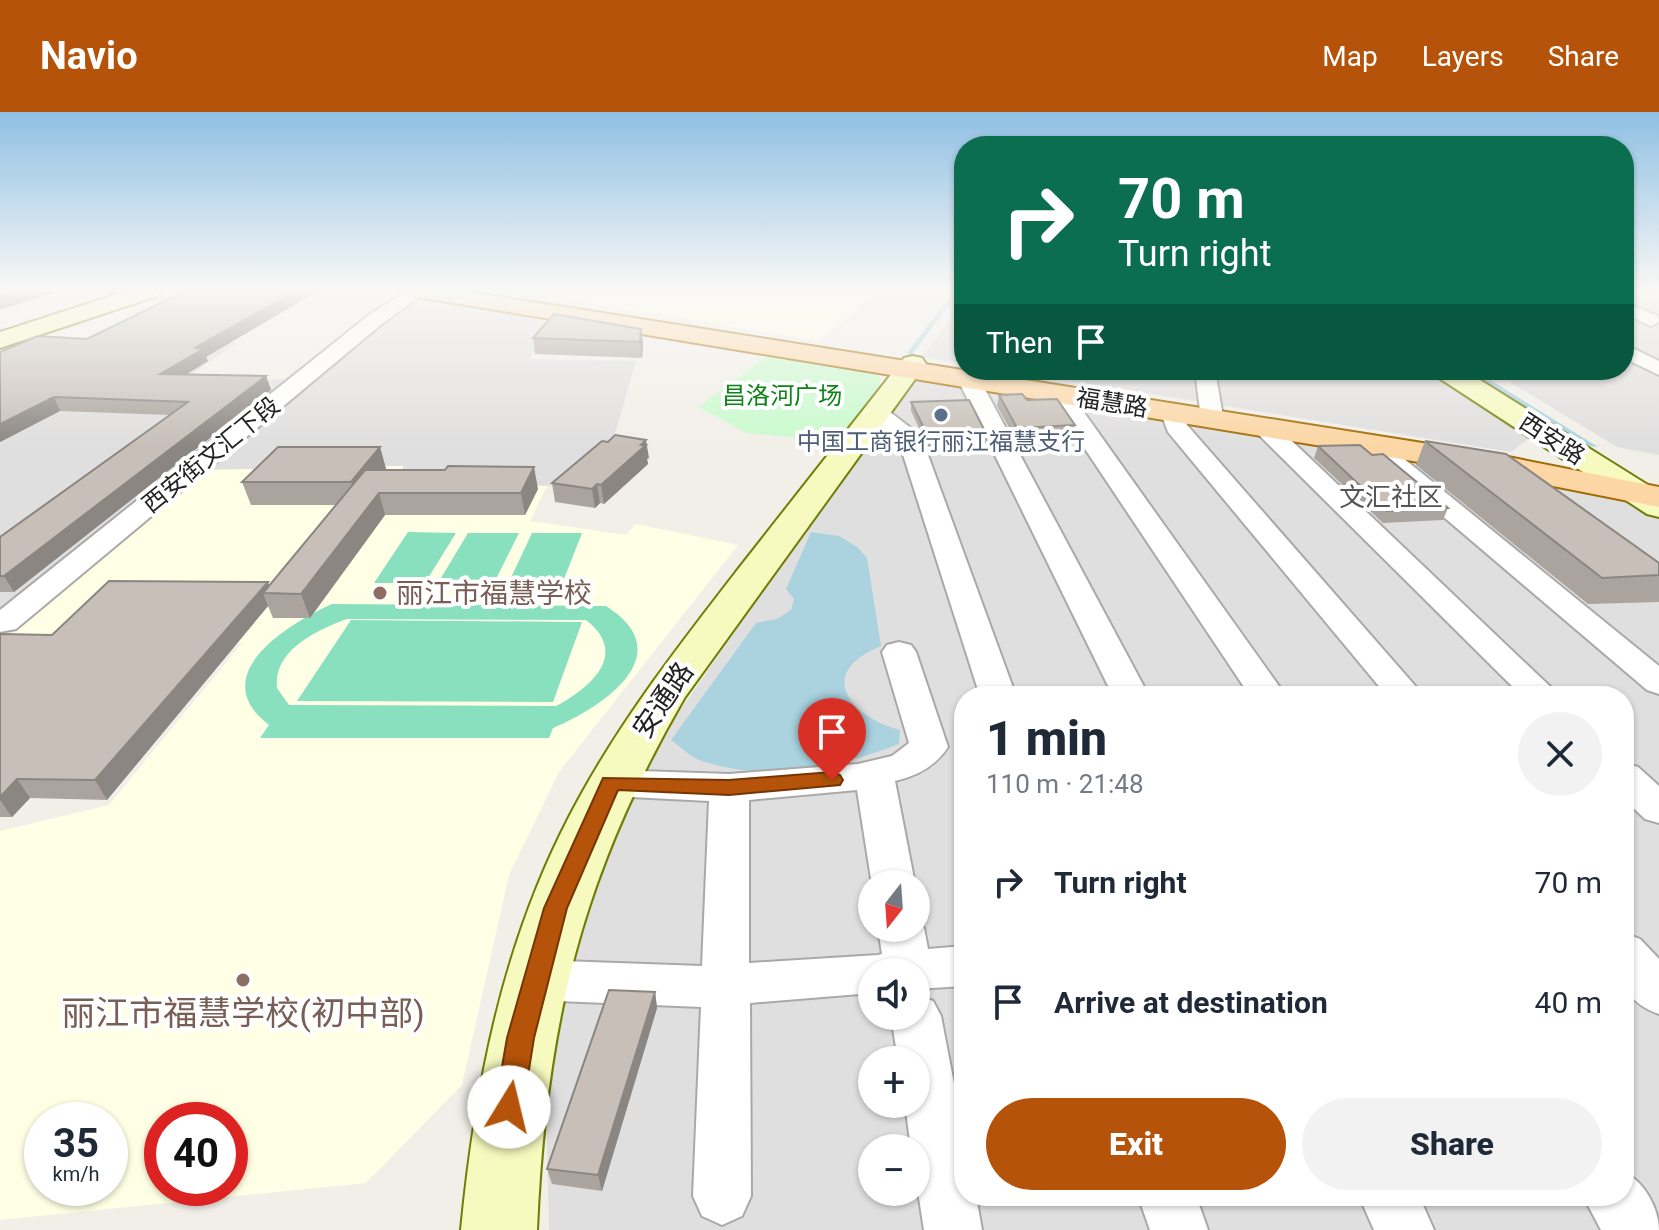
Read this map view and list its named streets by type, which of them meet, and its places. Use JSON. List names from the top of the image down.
{
  "streets": {
    "main road": ["福慧路"],
    "street": ["西安路", "西安街文汇下段", "安通路"]
  },
  "crossings": [
    ["福慧路", "西安路"],
    ["福慧路", "安通路"]
  ],
  "districts": ["文汇社区"],
  "parks": ["昌洛河广场"],
  "places": ["中国工商银行丽江福慧支行", "丽江市福慧学校", "丽江市福慧学校(初中部)"],
  "north": "bottom",
  "page": {
    "header": "Navio",
    "nav": ["Map", "Layers", "Share"],
    "turn": ["70 m", "Turn right"],
    "then": "Then",
    "heading": ["1 min", "110 m · 21:48"],
    "list": [
      {
        "name": "Turn right",
        "value": "70 m"
      },
      {
        "name": "Arrive at destination",
        "value": "40 m"
      }
    ],
    "map_buttons": ["+", "−"],
    "buttons": ["Exit", "Share"],
    "speed": "35 km/h",
    "limit": "40"
  }
}
